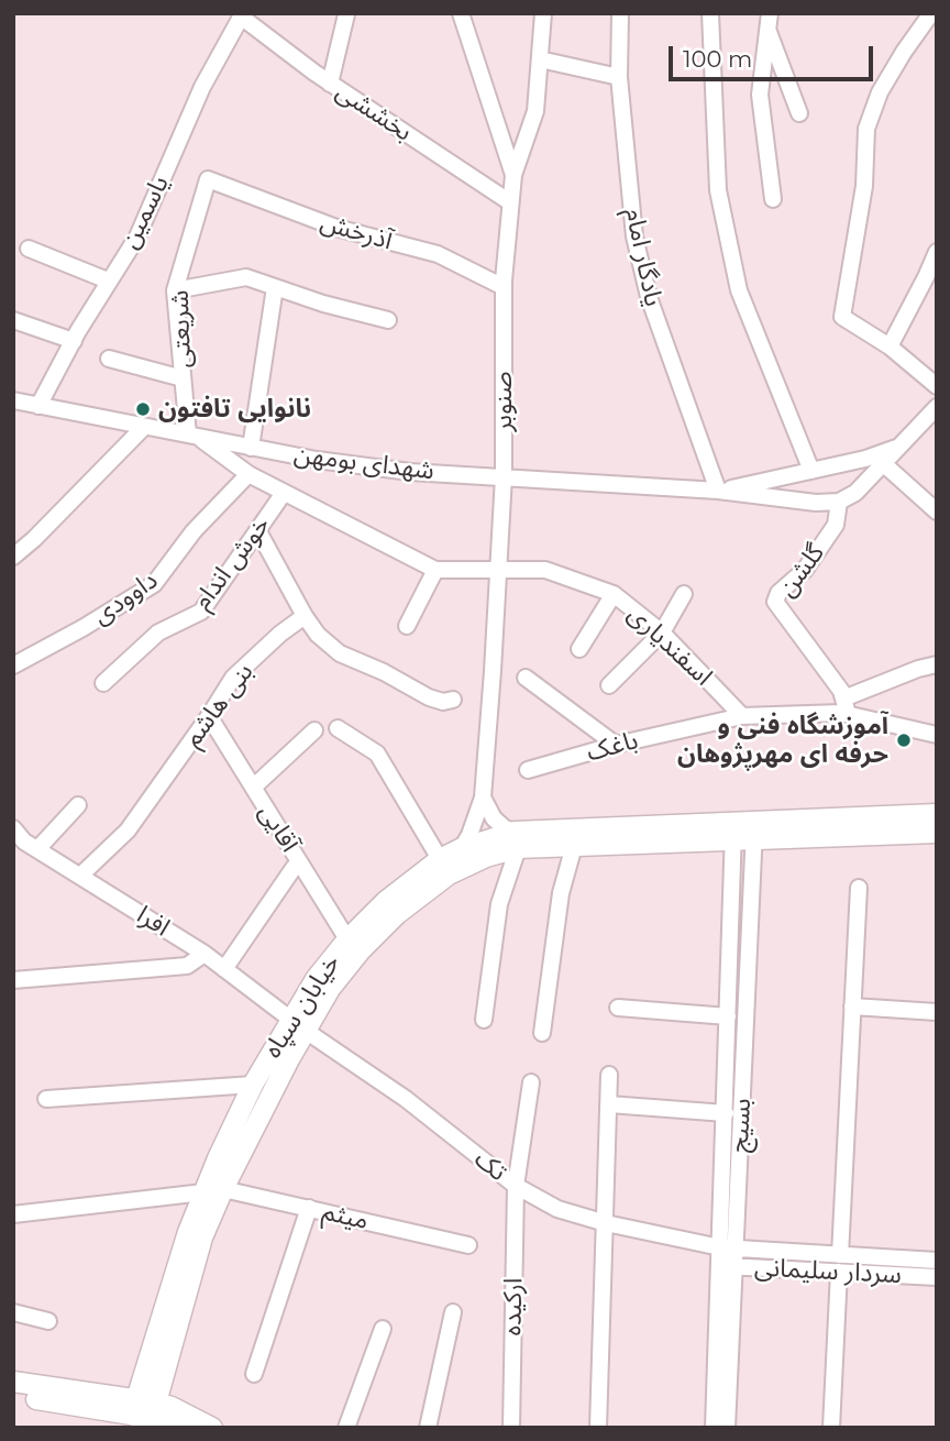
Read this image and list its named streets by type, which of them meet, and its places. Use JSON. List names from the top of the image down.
{
  "streets": {
    "main road": ["خیابان سپاه"],
    "street": [
      "بخششی",
      "یاسمین",
      "آذرخش",
      "یادگار امام",
      "شریعتی",
      "صنوبر",
      "شهدای بومهن",
      "خوش اندام",
      "گلشن",
      "داوودی",
      "اسفندیاری",
      "بنی هاشم",
      "باغک",
      "آقایی",
      "افرا",
      "بسیج",
      "تک",
      "میثم",
      "سردار سلیمانی",
      "ارکیده"
    ]
  },
  "crossings": [
    ["بخششی", "یاسمین"],
    ["بخششی", "صنوبر"],
    ["یاسمین", "شهدای بومهن"],
    ["آذرخش", "شریعتی"],
    ["آذرخش", "صنوبر"],
    ["یادگار امام", "شهدای بومهن"],
    ["شریعتی", "شهدای بومهن"],
    ["شریعتی", "اسفندیاری"],
    ["صنوبر", "شهدای بومهن"],
    ["صنوبر", "اسفندیاری"],
    ["صنوبر", "خیابان سپاه"],
    ["شهدای بومهن", "اسفندیاری"],
    ["خوش اندام", "اسفندیاری"],
    ["داوودی", "اسفندیاری"],
    ["اسفندیاری", "باغک"],
    ["بنی هاشم", "آقایی"],
    ["بنی هاشم", "افرا"],
    ["آقایی", "خیابان سپاه"],
    ["افرا", "خیابان سپاه"],
    ["افرا", "تک"],
    ["خیابان سپاه", "بسیج"],
    ["خیابان سپاه", "تک"],
    ["خیابان سپاه", "میثم"],
    ["بسیج", "تک"],
    ["بسیج", "سردار سلیمانی"],
    ["تک", "سردار سلیمانی"],
    ["تک", "ارکیده"]
  ],
  "places": ["نانوایی تافتون", "آموزشگاه فنی و حرفه ای مهرپژوهان"],
  "scale_bar": "100 m"
}
